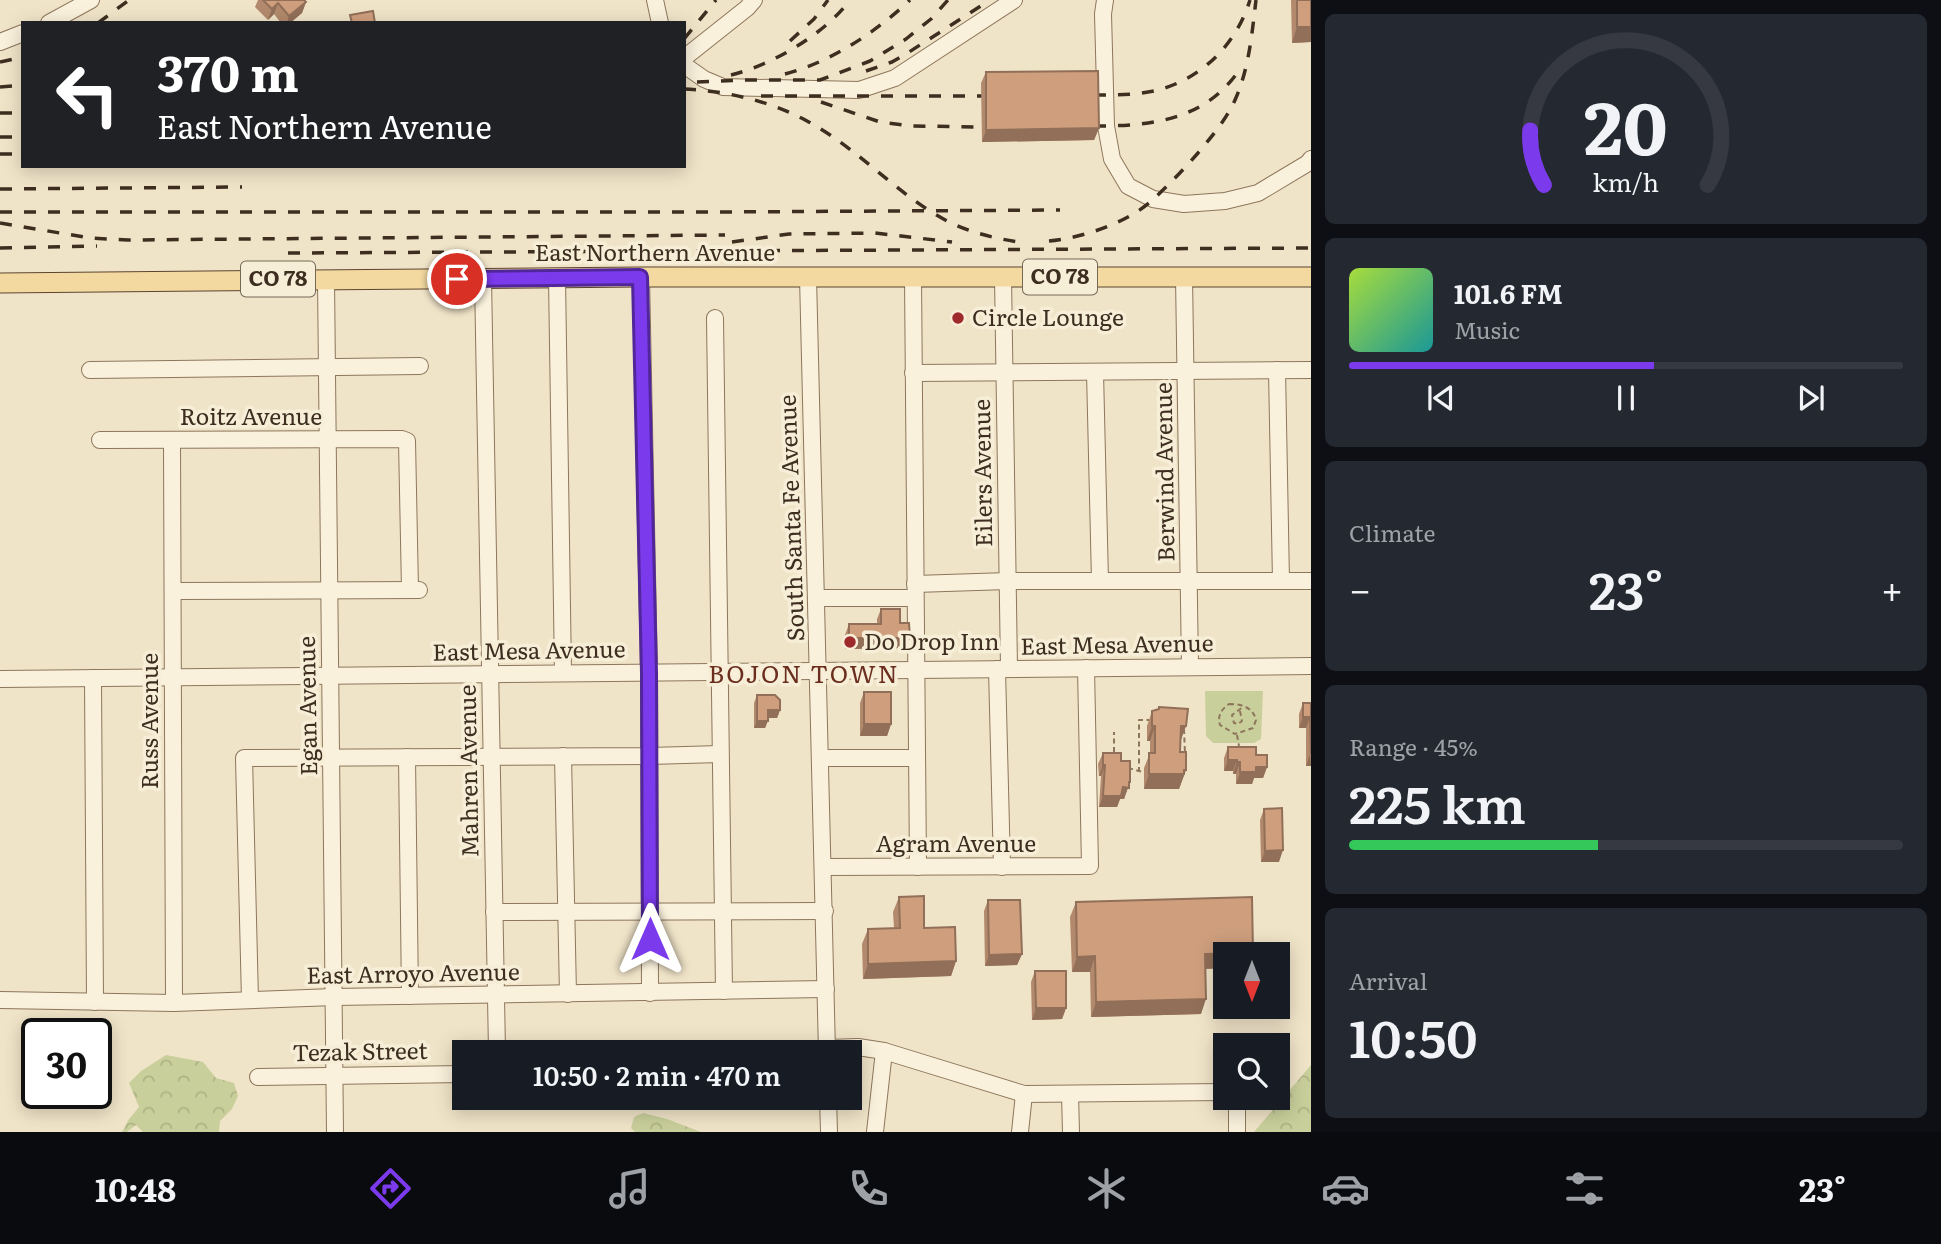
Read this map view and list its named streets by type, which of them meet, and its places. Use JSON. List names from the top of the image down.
{
  "streets": {
    "main road": ["East Northern Avenue", "CO 78"],
    "street": [
      "Roitz Avenue",
      "Berwind Avenue",
      "Eilers Avenue",
      "South Santa Fe Avenue",
      "East Mesa Avenue",
      "Egan Avenue",
      "Russ Avenue",
      "Mahren Avenue",
      "Agram Avenue",
      "East Arroyo Avenue",
      "Tezak Street"
    ]
  },
  "crossings": [
    ["East Northern Avenue", "Berwind Avenue"],
    ["East Northern Avenue", "Eilers Avenue"],
    ["East Northern Avenue", "South Santa Fe Avenue"],
    ["East Northern Avenue", "Egan Avenue"],
    ["East Northern Avenue", "Mahren Avenue"],
    ["Roitz Avenue", "Egan Avenue"],
    ["Roitz Avenue", "Russ Avenue"],
    ["Berwind Avenue", "East Mesa Avenue"],
    ["Eilers Avenue", "East Mesa Avenue"],
    ["Eilers Avenue", "Agram Avenue"],
    ["South Santa Fe Avenue", "East Mesa Avenue"],
    ["South Santa Fe Avenue", "Agram Avenue"],
    ["South Santa Fe Avenue", "East Arroyo Avenue"],
    ["East Mesa Avenue", "Egan Avenue"],
    ["East Mesa Avenue", "Russ Avenue"],
    ["East Mesa Avenue", "Mahren Avenue"],
    ["East Mesa Avenue", "Agram Avenue"],
    ["Egan Avenue", "East Arroyo Avenue"],
    ["Egan Avenue", "Tezak Street"],
    ["Russ Avenue", "East Arroyo Avenue"],
    ["Mahren Avenue", "East Arroyo Avenue"]
  ],
  "districts": ["BOJON TOWN"],
  "places": ["Circle Lounge", "Do Drop Inn"],
  "north": "bottom",
  "page": {
    "turn": ["370 m", "East Northern Avenue"],
    "song": ["101.6 FM", "Music"],
    "tile": [
      "Climate",
      ["Range · 45%", "225 km"],
      ["Arrival", "10:50"]
    ],
    "heat": ["−", "23°", "+"],
    "limit": "30",
    "trip": "10:50 · 2 min · 470 m",
    "tabs": ["10:48", "23°"],
    "gauge": ["20", "km/h"]
  }
}
